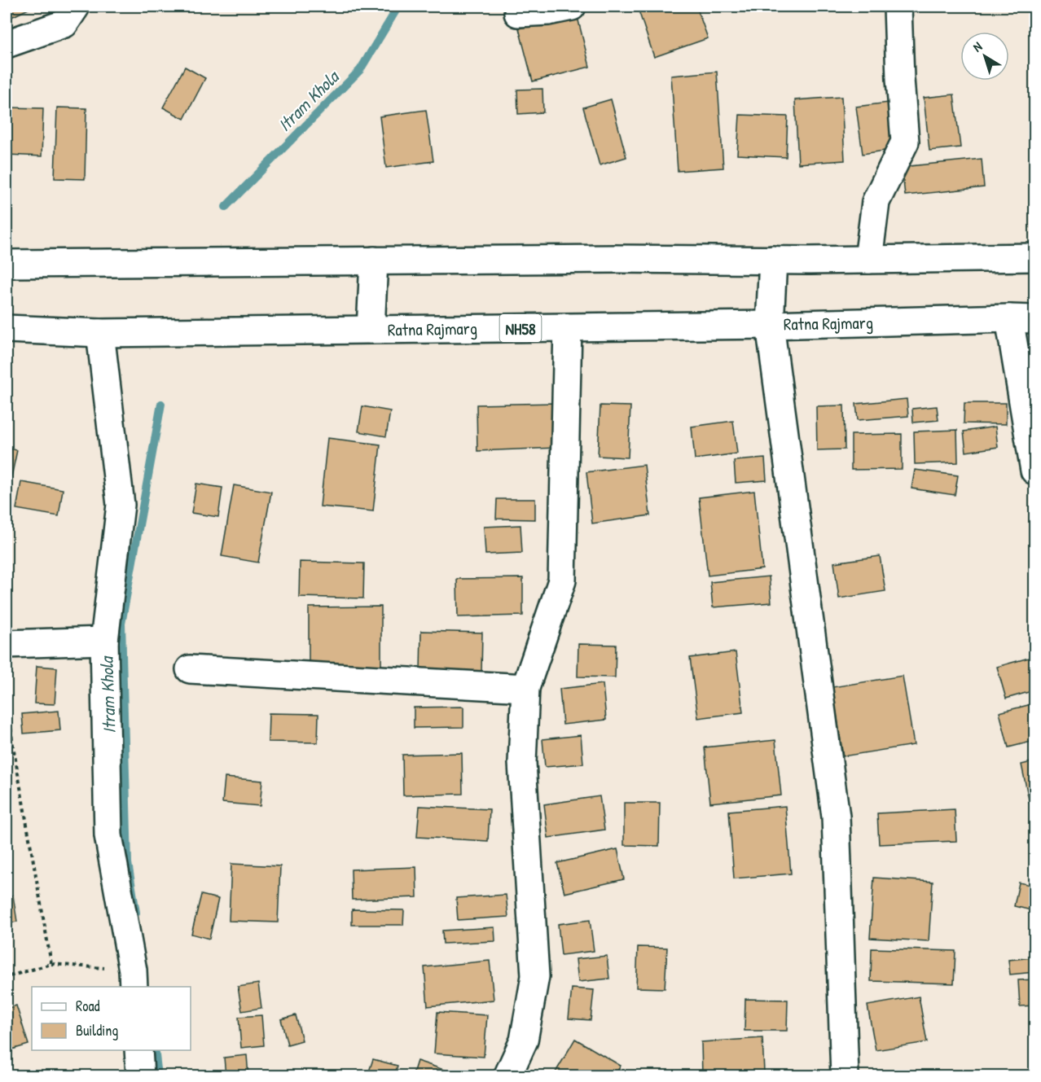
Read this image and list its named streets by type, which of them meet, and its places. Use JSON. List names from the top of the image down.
{
  "streets": {
    "street": ["Ratna Rajmarg", "NH58"]
  },
  "water": ["Itram Khola"],
  "legend": ["Road", "Building"],
  "north": "top left"
}
